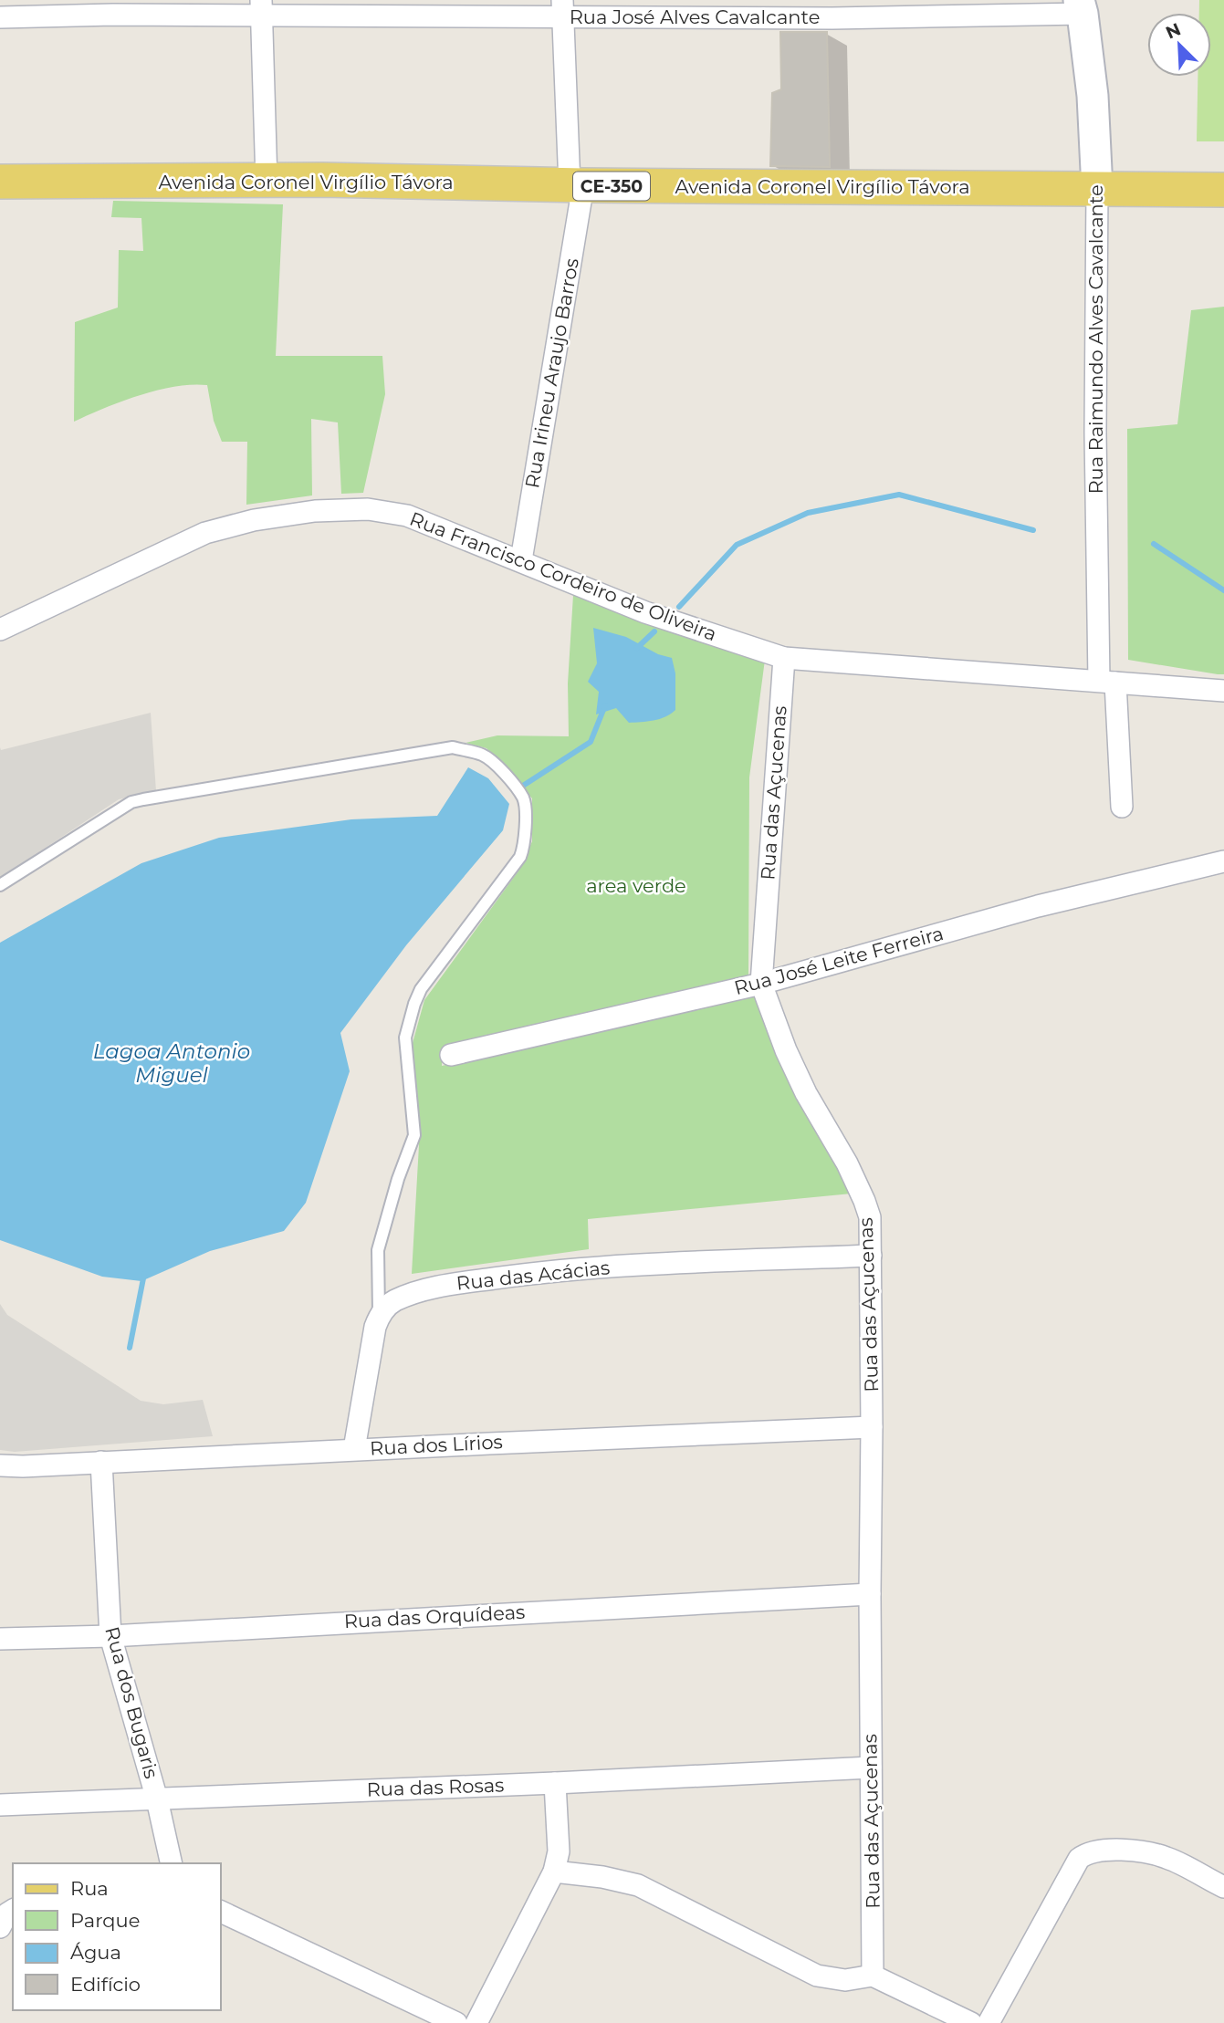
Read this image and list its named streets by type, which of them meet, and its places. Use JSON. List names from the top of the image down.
{
  "streets": {
    "main road": ["Avenida Coronel Virgílio Távora", "CE-350"],
    "street": [
      "Rua José Alves Cavalcante",
      "Rua Raimundo Alves Cavalcante",
      "Rua Irineu Araujo Barros",
      "Rua Francisco Cordeiro de Oliveira",
      "Rua das Açucenas",
      "Rua José Leite Ferreira",
      "Rua das Acácias",
      "Rua dos Lírios",
      "Rua das Orquídeas",
      "Rua dos Bugaris",
      "Rua das Rosas"
    ]
  },
  "crossings": [
    ["Rua José Alves Cavalcante", "Rua Raimundo Alves Cavalcante"],
    ["Rua José Alves Cavalcante", "Rua Irineu Araujo Barros"],
    ["Avenida Coronel Virgílio Távora", "Rua Raimundo Alves Cavalcante"],
    ["Avenida Coronel Virgílio Távora", "Rua Irineu Araujo Barros"],
    ["Rua Raimundo Alves Cavalcante", "Rua Francisco Cordeiro de Oliveira"],
    ["Rua Irineu Araujo Barros", "Rua Francisco Cordeiro de Oliveira"],
    ["Rua Francisco Cordeiro de Oliveira", "Rua das Açucenas"],
    ["Rua das Açucenas", "Rua José Leite Ferreira"],
    ["Rua das Açucenas", "Rua das Acácias"],
    ["Rua das Açucenas", "Rua dos Lírios"],
    ["Rua das Açucenas", "Rua das Orquídeas"],
    ["Rua das Açucenas", "Rua das Rosas"],
    ["Rua dos Lírios", "Rua dos Bugaris"],
    ["Rua das Orquídeas", "Rua dos Bugaris"],
    ["Rua dos Bugaris", "Rua das Rosas"]
  ],
  "water": ["Lagoa Antonio Miguel"],
  "parks": ["area verde"],
  "legend": [
    "Rua",
    "Parque",
    "Água",
    "Edifício"
  ],
  "north": "top left"
}
